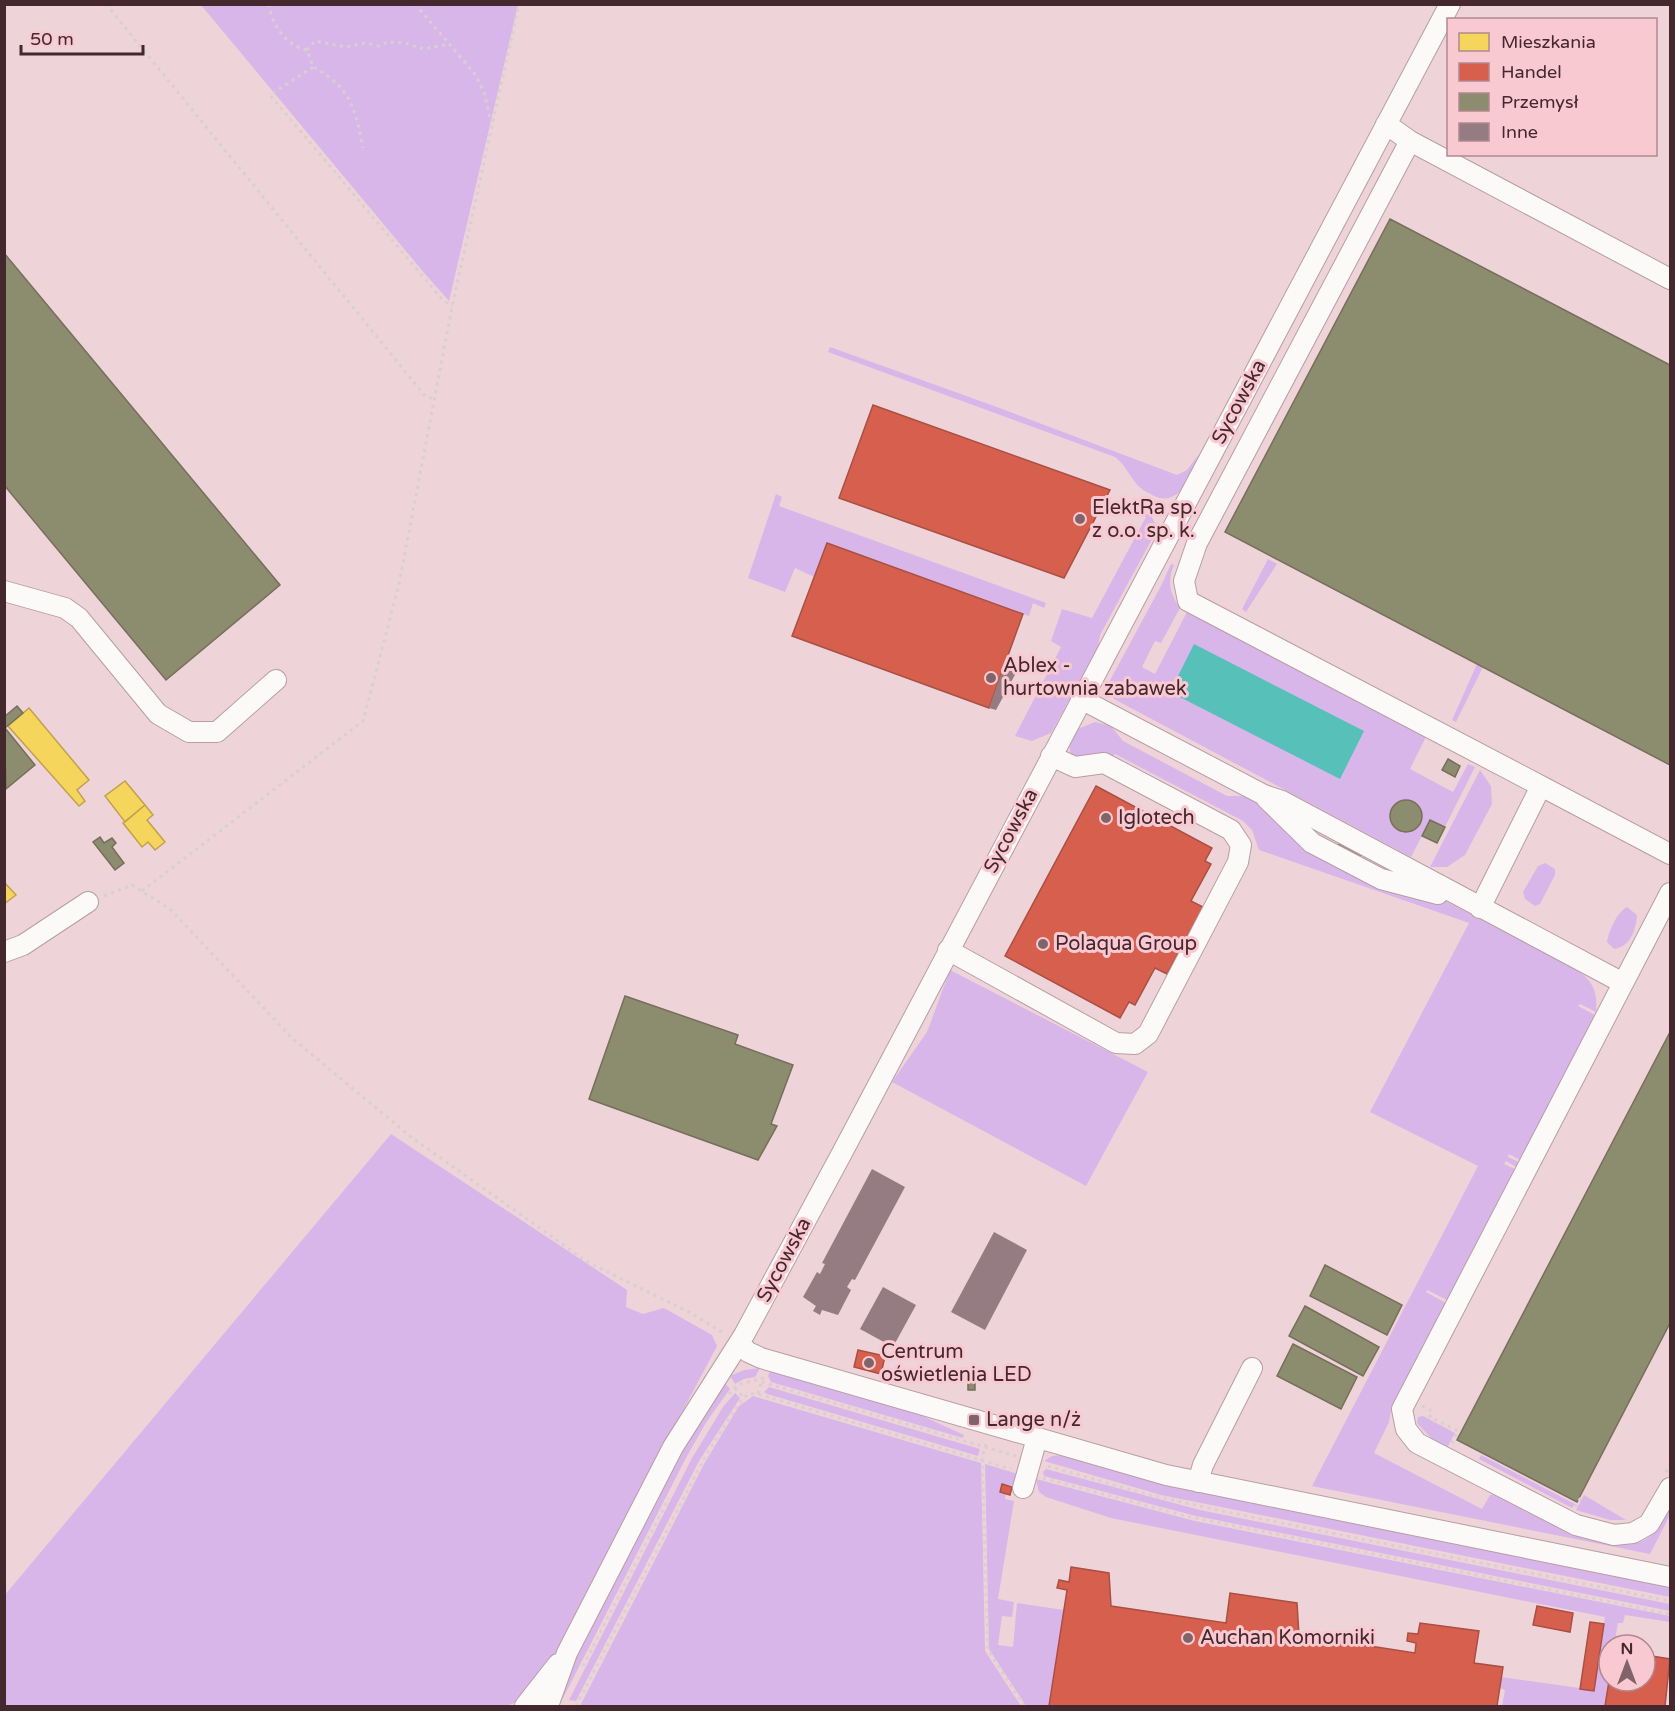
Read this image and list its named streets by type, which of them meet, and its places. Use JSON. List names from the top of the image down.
{
  "streets": {
    "street": ["Sycowska"]
  },
  "places": {
    "other": [
      "ElektRa sp. z o.o. sp. k.",
      "Ablex - hurtownia zabawek",
      "Iglotech",
      "Polaqua Group",
      "Centrum oświetlenia LED",
      "Auchan Komorniki"
    ],
    "transit": ["Lange n/ż"]
  },
  "legend": [
    "Mieszkania",
    "Handel",
    "Przemysł",
    "Inne"
  ],
  "scale_bar": "50 m",
  "north": "top"
}
